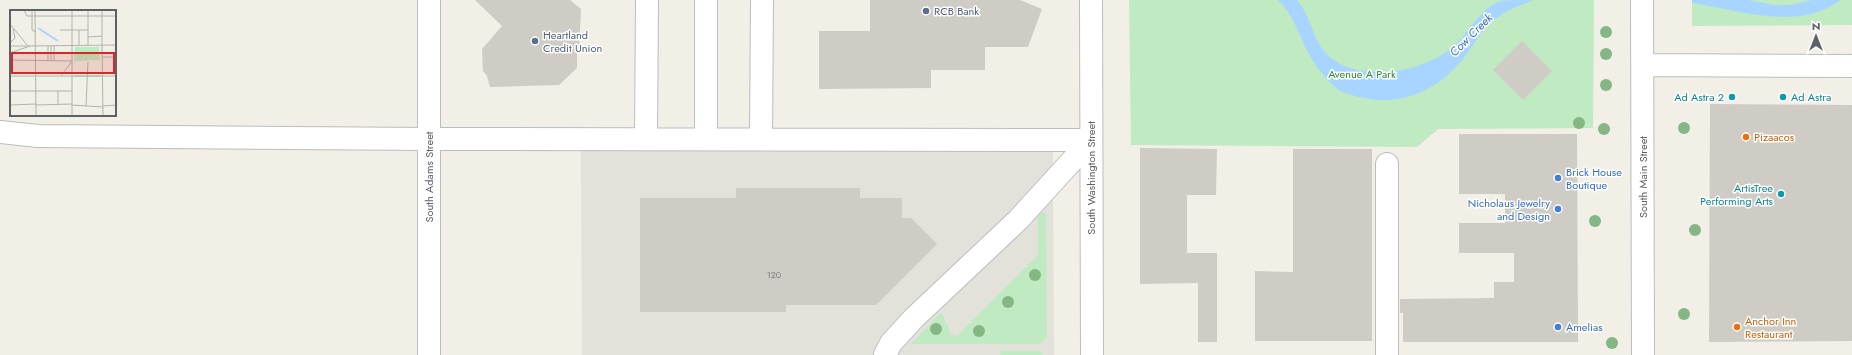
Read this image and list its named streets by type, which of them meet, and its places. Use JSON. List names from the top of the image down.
{
  "streets": {
    "street": ["South Adams Street", "South Main Street", "South Washington Street"]
  },
  "water": ["Cow Creek"],
  "parks": ["Avenue A Park"],
  "places": [
    "RCB Bank",
    "Heartland Credit Union",
    "Ad Astra 2",
    "Ad Astra",
    "Pizaacos",
    "Brick House Boutique",
    "ArtisTree Performing Arts",
    "Nicholaus Jewelry and Design",
    "Amelias",
    "Anchor Inn Restaurant"
  ],
  "house_numbers": ["120"],
  "north": "top"
}
